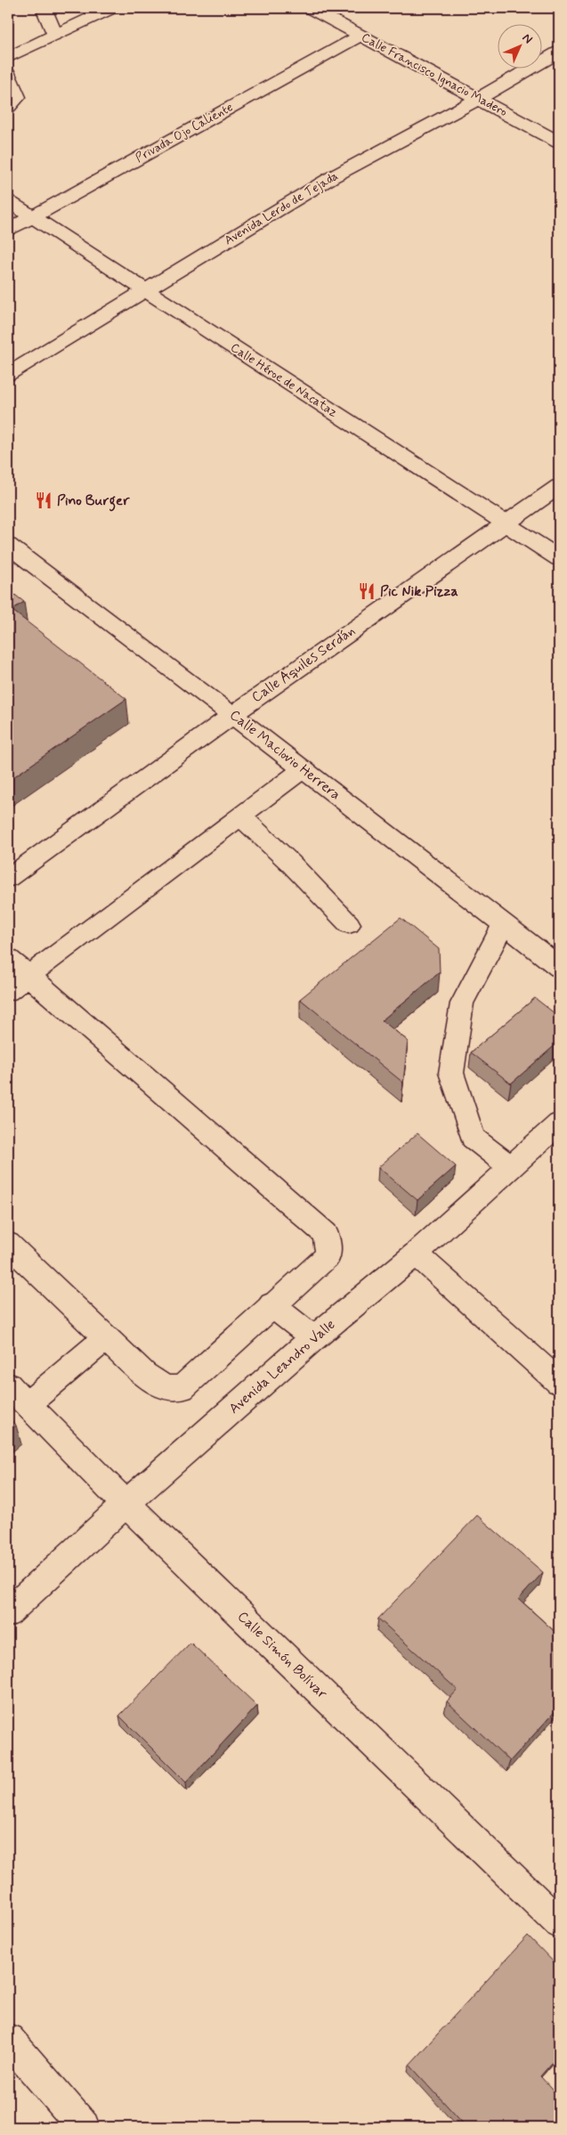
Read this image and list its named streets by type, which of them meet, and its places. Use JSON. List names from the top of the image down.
{
  "streets": {
    "street": [
      "Calle Francisco Ignacio Madero",
      "Privada Ojo Caliente",
      "Avenida Lerdo de Tejada",
      "Calle Héroe de Nacataz",
      "Calle Aquiles Serdán",
      "Calle Maclovio Herrera",
      "Avenida Leandro Valle",
      "Calle Simón Bolívar"
    ]
  },
  "crossings": [
    ["Calle Francisco Ignacio Madero", "Privada Ojo Caliente"],
    ["Calle Francisco Ignacio Madero", "Avenida Lerdo de Tejada"],
    ["Privada Ojo Caliente", "Calle Héroe de Nacataz"],
    ["Avenida Lerdo de Tejada", "Calle Héroe de Nacataz"],
    ["Calle Héroe de Nacataz", "Calle Aquiles Serdán"],
    ["Calle Aquiles Serdán", "Calle Maclovio Herrera"],
    ["Avenida Leandro Valle", "Calle Simón Bolívar"]
  ],
  "places": {
    "restaurant": ["Pino Burger", "Pic Nik Pizza"]
  },
  "north": "top right"
}
